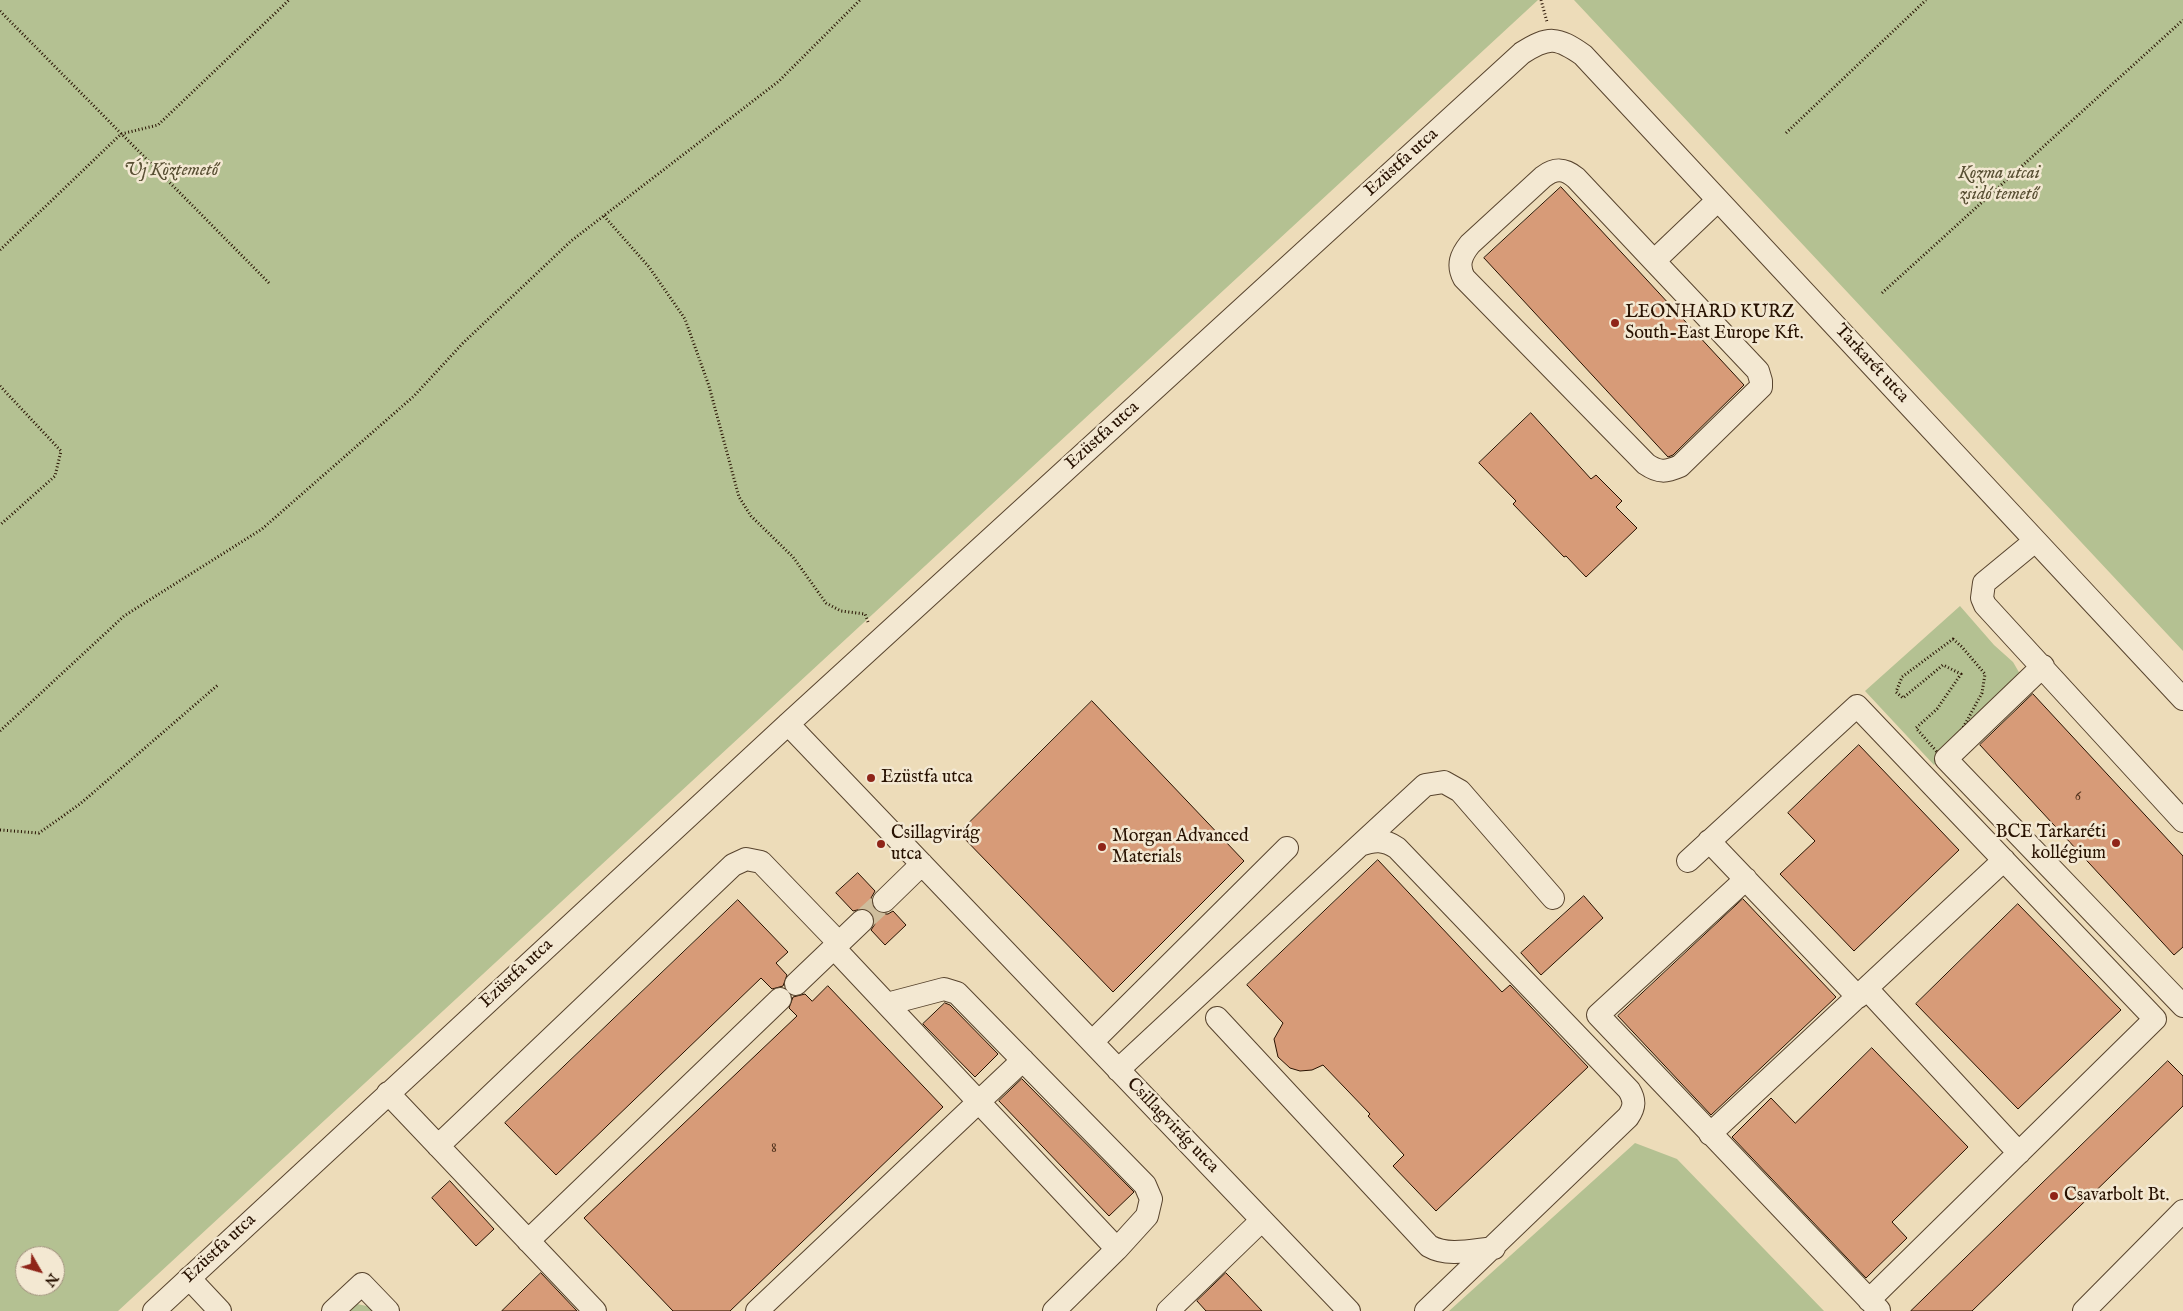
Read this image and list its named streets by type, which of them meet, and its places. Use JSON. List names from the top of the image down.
{
  "streets": {
    "street": ["Ezüstfa utca", "Tarkarét utca", "Csillagvirág utca"]
  },
  "crossings": [
    ["Ezüstfa utca", "Tarkarét utca"],
    ["Ezüstfa utca", "Csillagvirág utca"]
  ],
  "parks": ["Új Köztemető", "Kozma utcai zsidó temető"],
  "places": [
    "LEONHARD KURZ South-East Europe Kft.",
    "Ezüstfa utca",
    "BCE Tarkaréti kollégium",
    "Csillagvirág utca",
    "Morgan Advanced Materials",
    "Csavarbolt Bt."
  ],
  "house_numbers": ["6", "8"],
  "north": "bottom right"
}
